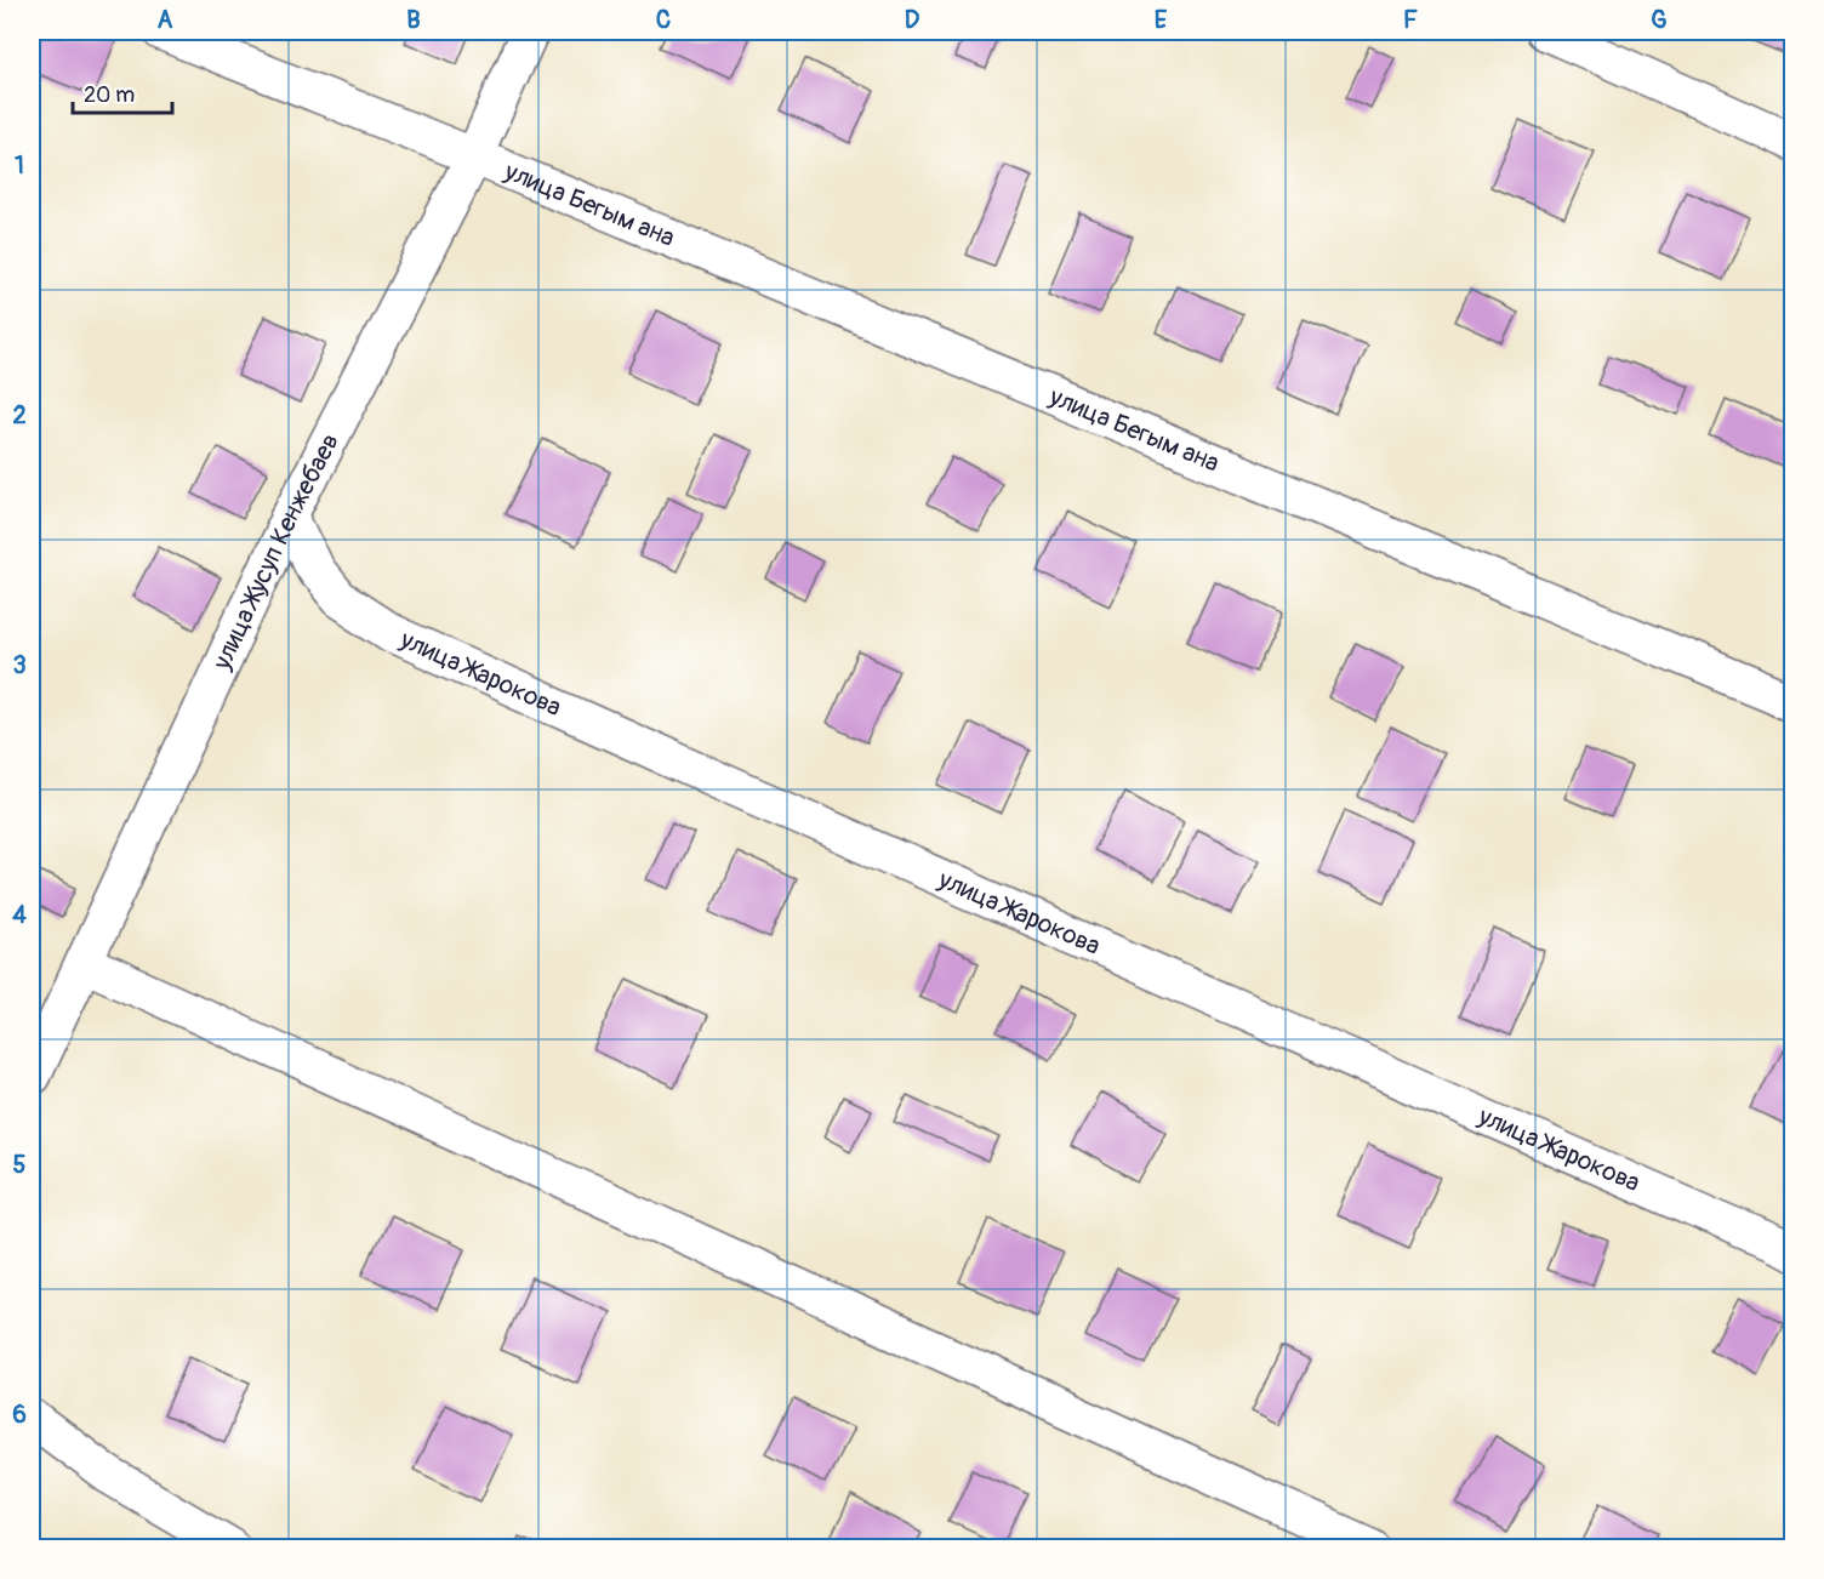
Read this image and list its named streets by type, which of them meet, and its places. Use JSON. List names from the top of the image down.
{
  "streets": {
    "street": ["улица Бегым ана", "улица Жусуп Кенжебаев", "улица Жарокова"]
  },
  "crossings": [
    ["улица Бегым ана", "улица Жусуп Кенжебаев"],
    ["улица Жусуп Кенжебаев", "улица Жарокова"]
  ],
  "scale_bar": "20 m",
  "grid": {
    "columns": [
      "A",
      "B",
      "C",
      "D",
      "E",
      "F",
      "G"
    ],
    "rows": [
      "1",
      "2",
      "3",
      "4",
      "5",
      "6"
    ]
  }
}
